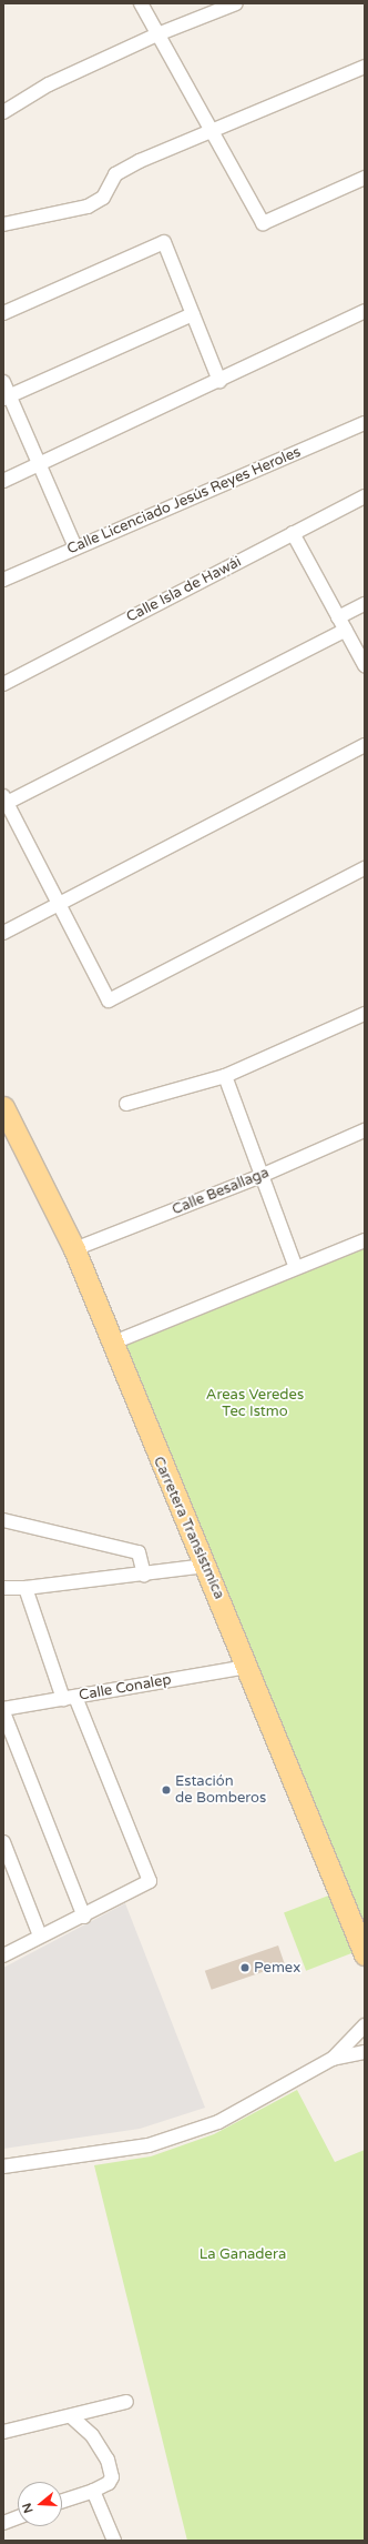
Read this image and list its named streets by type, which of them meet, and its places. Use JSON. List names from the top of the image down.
{
  "streets": {
    "main road": ["Carretera Transistmica"],
    "street": [
      "Calle Licenciado Jesús Reyes Heroles",
      "Calle Isla de Hawái",
      "Calle Besallaga",
      "Calle Conalep"
    ]
  },
  "crossings": [
    ["Calle Besallaga", "Carretera Transistmica"],
    ["Carretera Transistmica", "Calle Conalep"]
  ],
  "parks": ["Areas Veredes Tec Istmo", "La Ganadera"],
  "places": ["Estación de Bomberos", "Pemex"],
  "north": "left"
}
